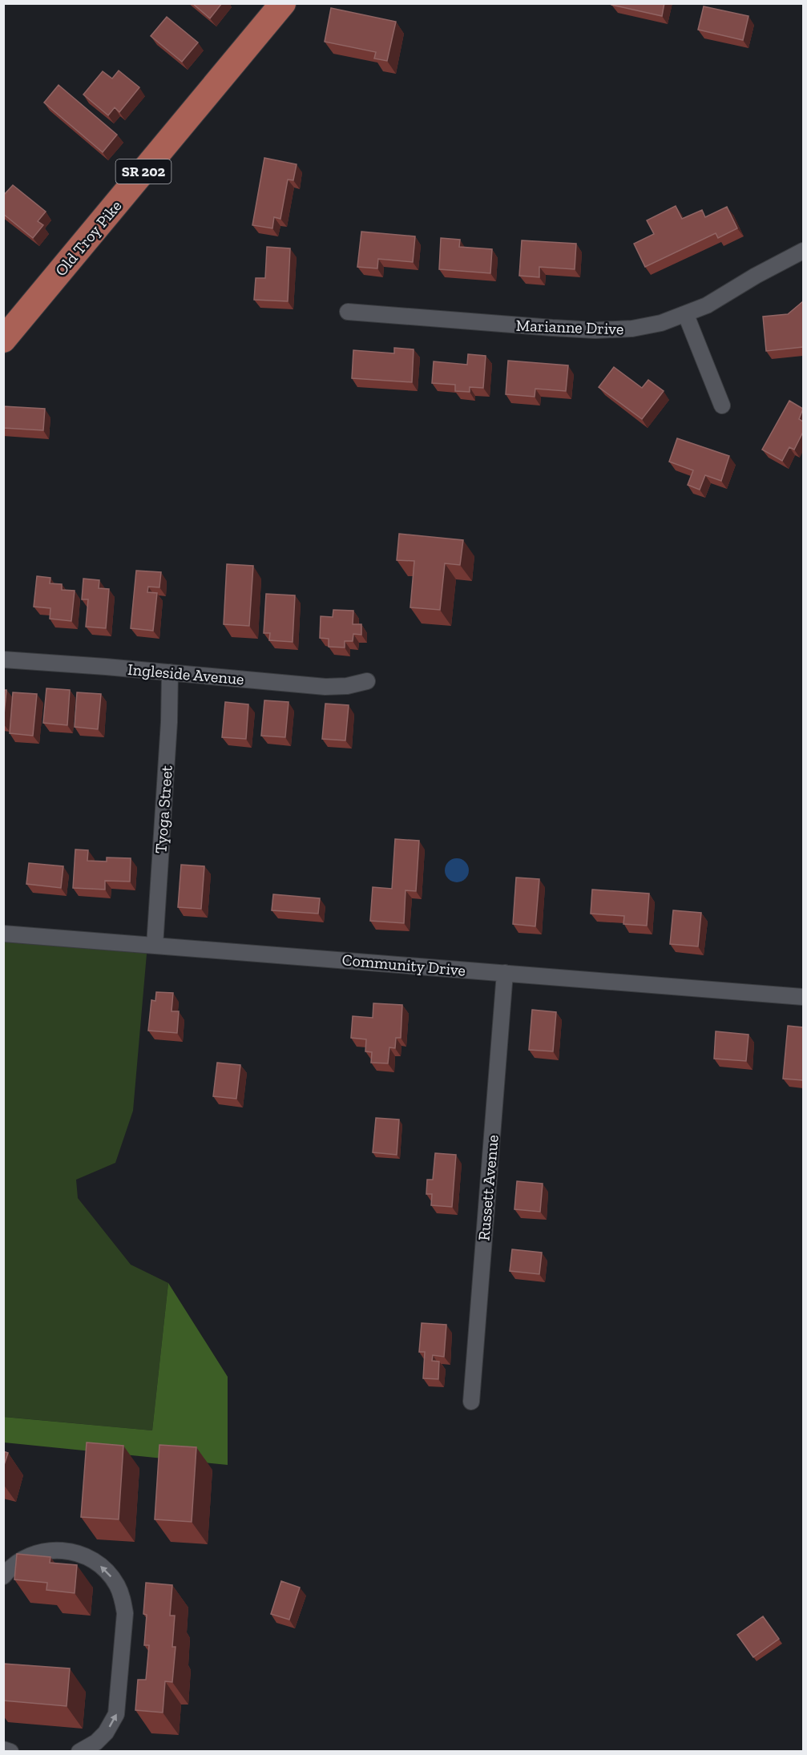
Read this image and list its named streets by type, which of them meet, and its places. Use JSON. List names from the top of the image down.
{
  "streets": {
    "main road": ["SR 202", "Old Troy Pike"],
    "street": [
      "Marianne Drive",
      "Ingleside Avenue",
      "Tyoga Street",
      "Community Drive",
      "Russett Avenue"
    ]
  },
  "crossings": [
    ["Ingleside Avenue", "Tyoga Street"],
    ["Tyoga Street", "Community Drive"],
    ["Community Drive", "Russett Avenue"]
  ]
}
